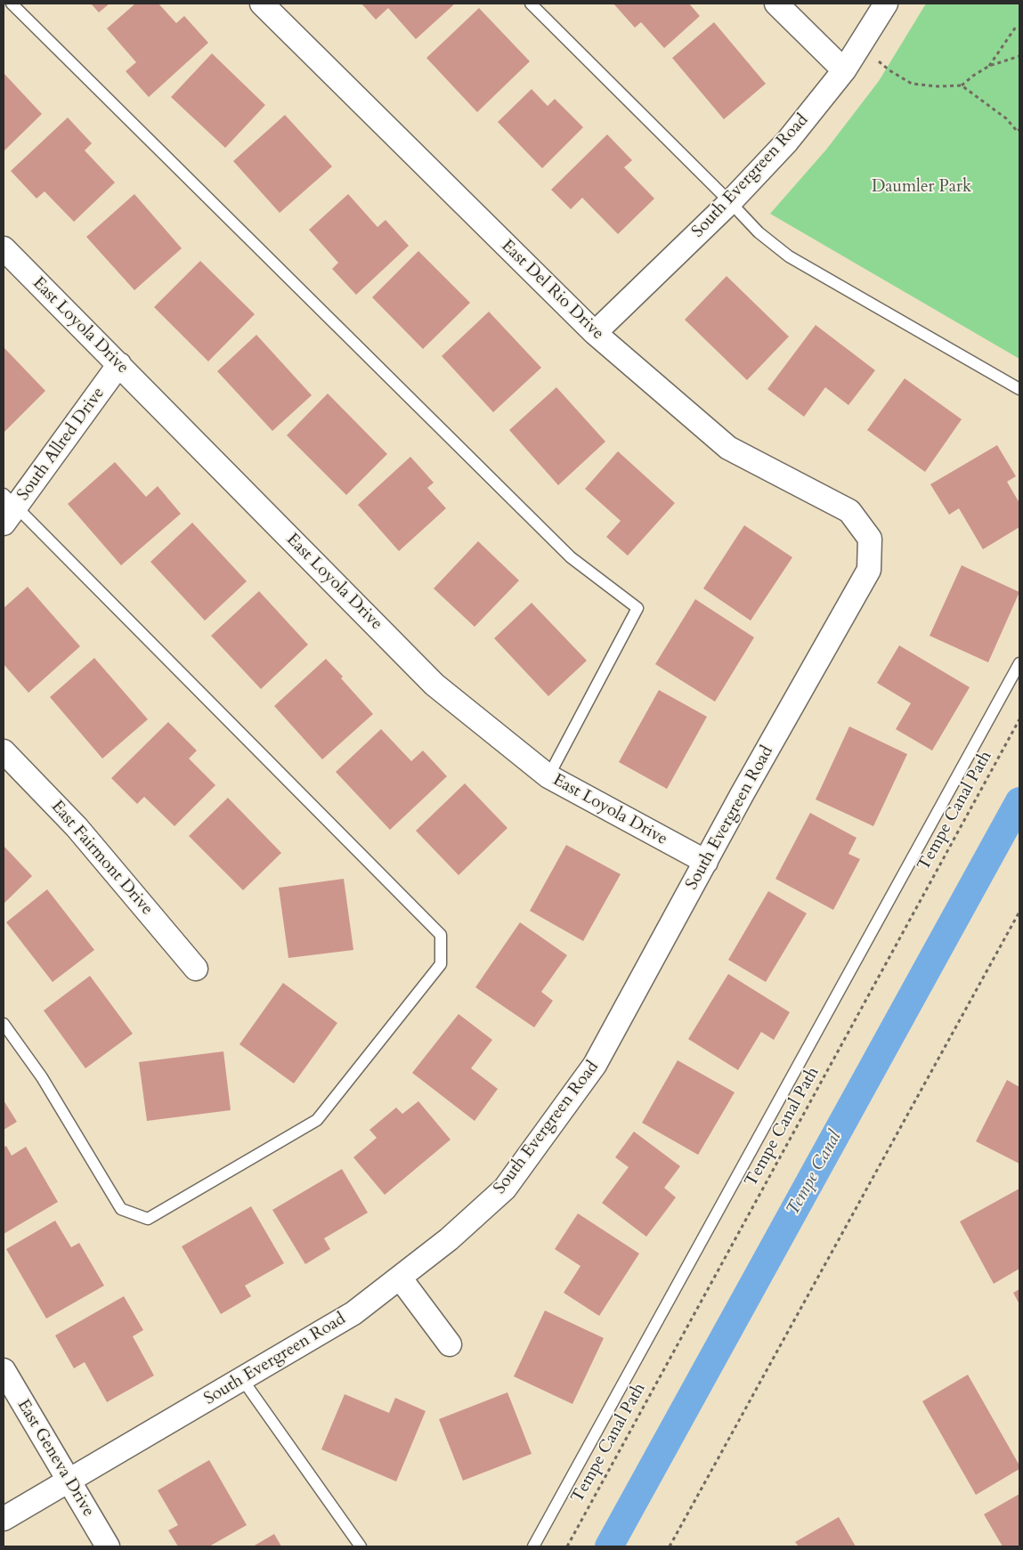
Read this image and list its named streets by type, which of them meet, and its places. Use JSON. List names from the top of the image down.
{
  "streets": {
    "street": [
      "South Evergreen Road",
      "East Del Rio Drive",
      "East Loyola Drive",
      "South Allred Drive",
      "East Fairmont Drive",
      "East Geneva Drive"
    ],
    "path": ["Tempe Canal Path"]
  },
  "crossings": [
    ["South Evergreen Road", "East Del Rio Drive"],
    ["South Evergreen Road", "East Loyola Drive"],
    ["South Evergreen Road", "East Geneva Drive"],
    ["East Loyola Drive", "South Allred Drive"]
  ],
  "water": ["Tempe Canal"],
  "parks": ["Daumler Park"]
}
